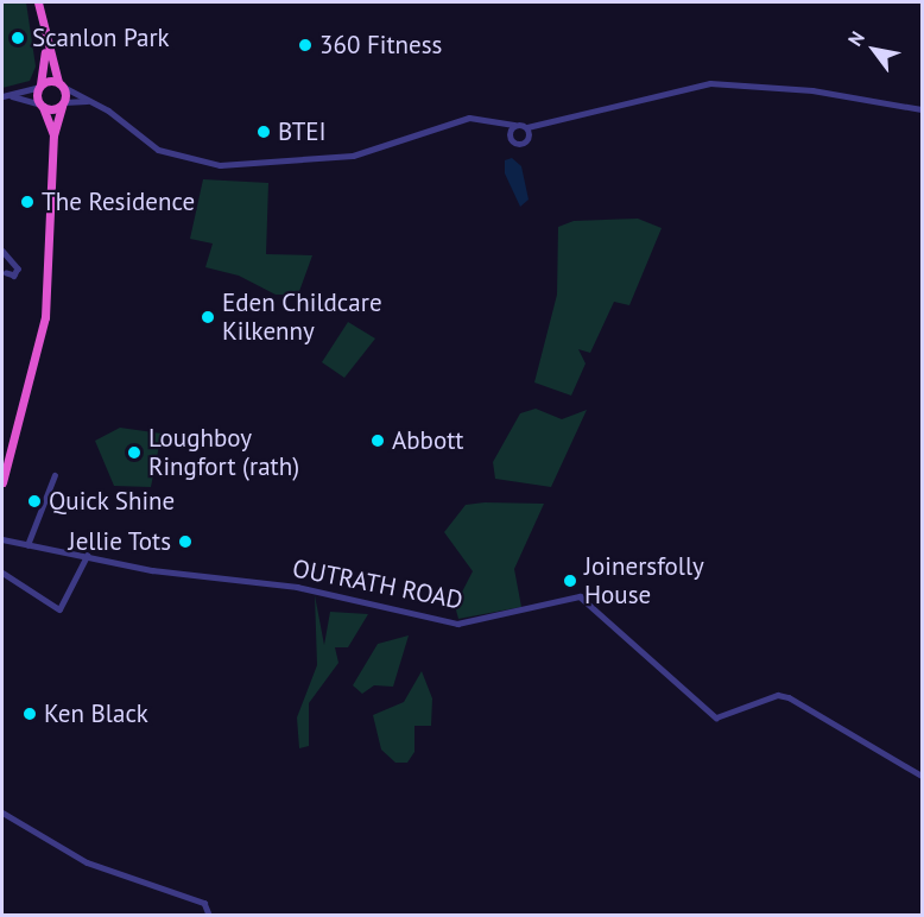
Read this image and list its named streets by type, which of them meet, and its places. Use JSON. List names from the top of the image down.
{
  "streets": {
    "street": ["OUTRATH ROAD"]
  },
  "places": [
    "Scanlon Park",
    "360 Fitness",
    "BTEI",
    "The Residence",
    "Eden Childcare Kilkenny",
    "Abbott",
    "Loughboy Ringfort (rath)",
    "Quick Shine",
    "Jellie Tots",
    "Joinersfolly House",
    "Ken Black"
  ],
  "north": "top left"
}
